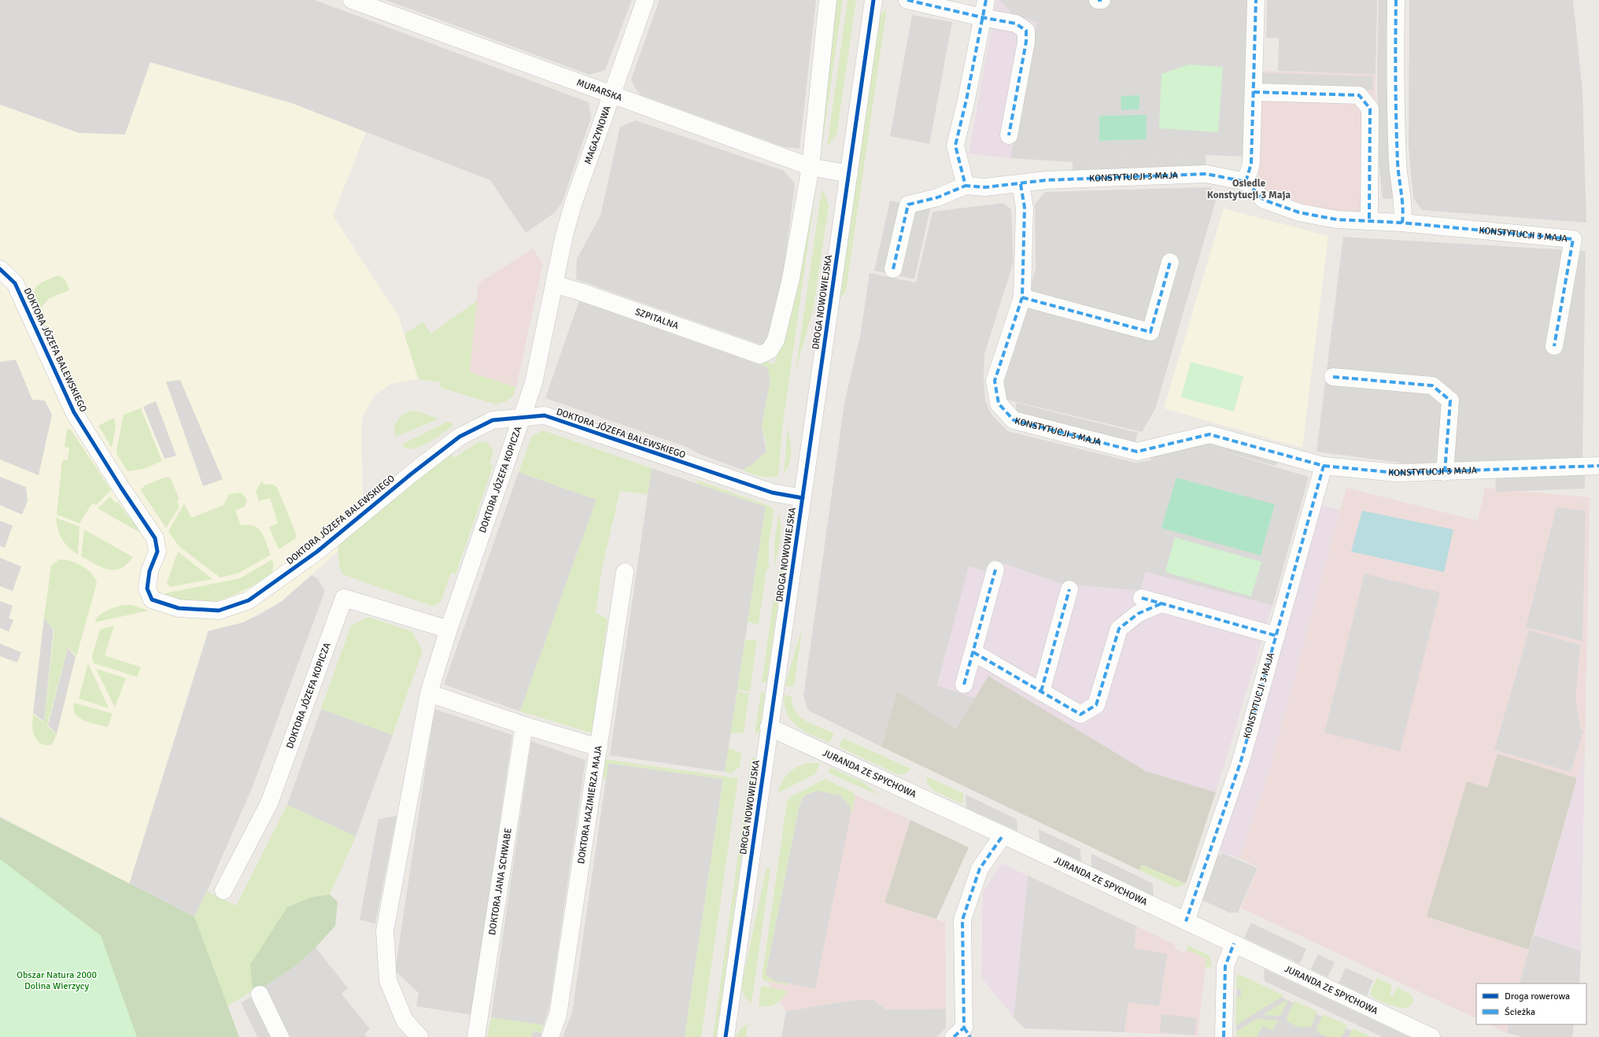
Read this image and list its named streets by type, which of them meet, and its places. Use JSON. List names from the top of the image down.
{
  "streets": {
    "street": [
      "MURARSKA",
      "MAGAZYNOWA",
      "KONSTYTUCJI 3 MAJA",
      "DROGA NOWOWIEJSKA",
      "SZPITALNA",
      "DOKTORA JÓZEFA BALEWSKIEGO",
      "DOKTORA JÓZEFA KOPICZA",
      "JURANDA ZE SPYCHOWA",
      "DOKTORA KAZIMIERZA MAJA",
      "DOKTORA JANA SCHWABE"
    ]
  },
  "crossings": [
    ["MURARSKA", "MAGAZYNOWA"],
    ["MURARSKA", "DROGA NOWOWIEJSKA"],
    ["MURARSKA", "SZPITALNA"],
    ["MAGAZYNOWA", "DOKTORA JÓZEFA KOPICZA"],
    ["KONSTYTUCJI 3 MAJA", "JURANDA ZE SPYCHOWA"],
    ["DROGA NOWOWIEJSKA", "DOKTORA JÓZEFA BALEWSKIEGO"],
    ["DROGA NOWOWIEJSKA", "JURANDA ZE SPYCHOWA"],
    ["SZPITALNA", "DOKTORA JÓZEFA KOPICZA"],
    ["DOKTORA JÓZEFA BALEWSKIEGO", "DOKTORA JÓZEFA KOPICZA"]
  ],
  "districts": ["Osiedle Konstytucji 3 Maja"],
  "parks": ["Obszar Natura 2000 Dolina Wierzycy"],
  "legend": ["Droga rowerowa", "Ścieżka"]
}
